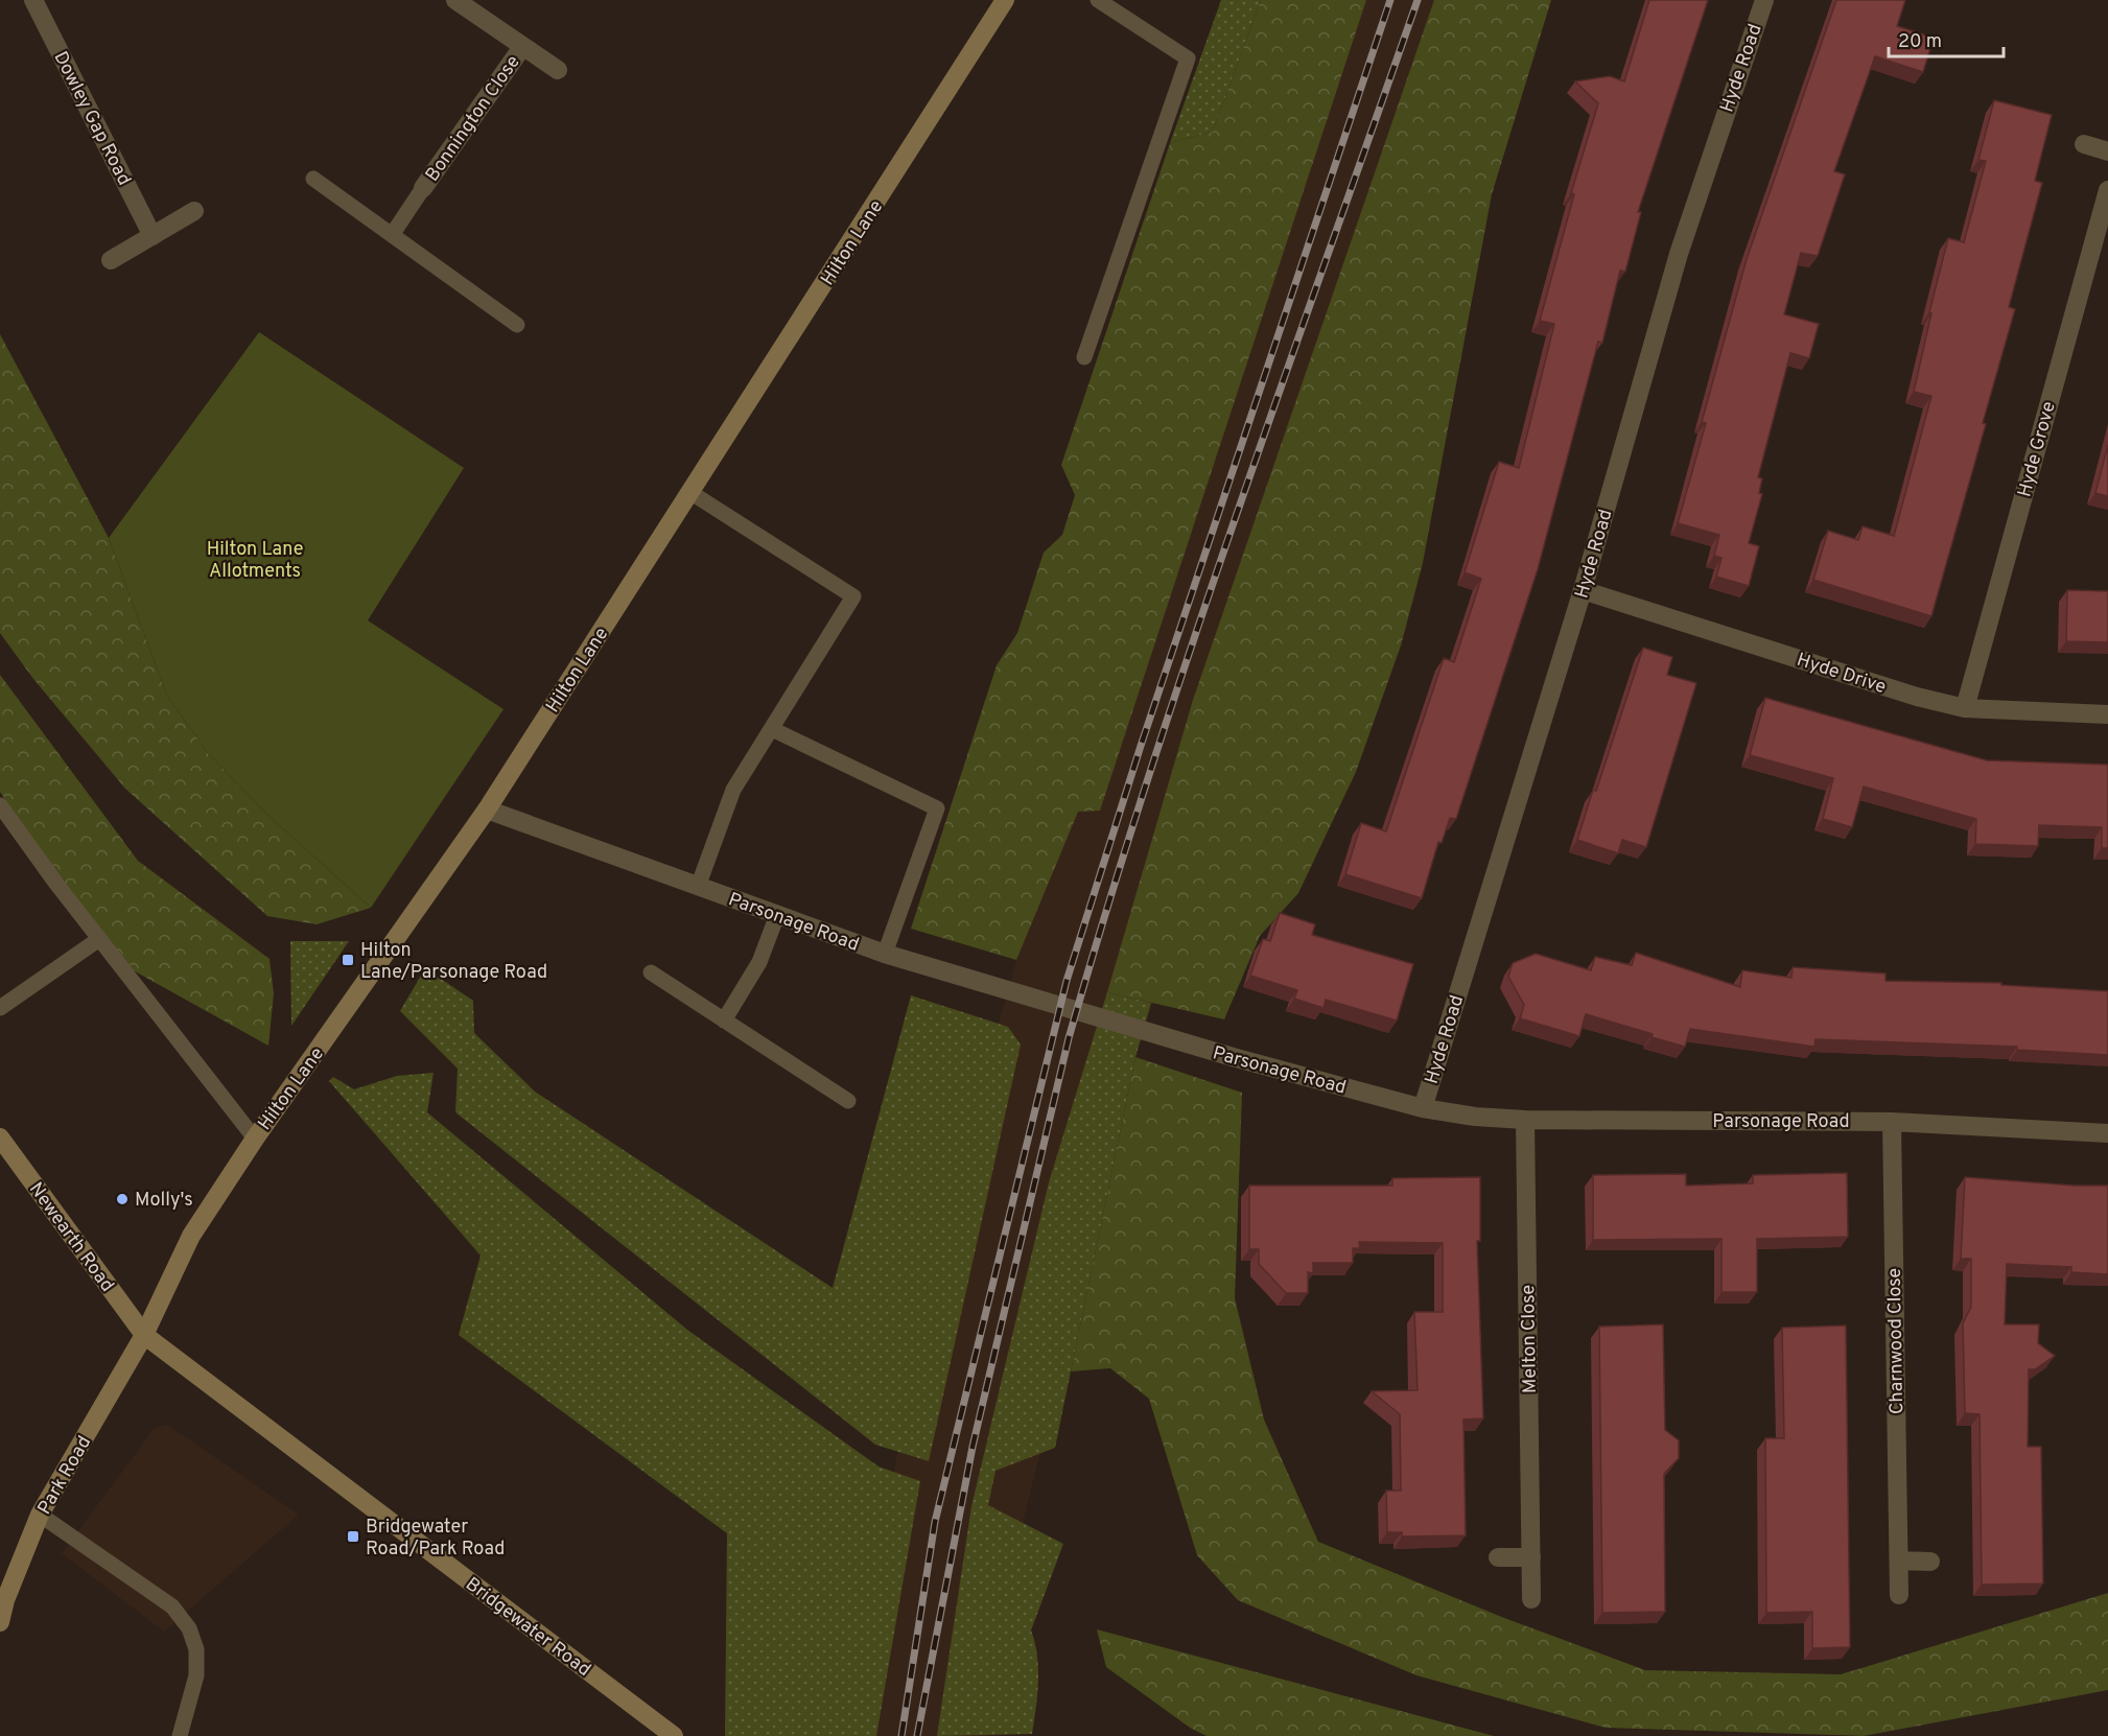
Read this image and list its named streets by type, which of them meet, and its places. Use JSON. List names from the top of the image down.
{
  "streets": {
    "street": [
      "Hyde Road",
      "Dowley Gap Road",
      "Bonnington Close",
      "Hilton Lane",
      "Hyde Grove",
      "Hyde Drive",
      "Parsonage Road",
      "Newearth Road",
      "Melton Close",
      "Charnwood Close",
      "Park Road",
      "Bridgewater Road"
    ]
  },
  "crossings": [
    ["Hyde Road", "Hyde Drive"],
    ["Hyde Road", "Parsonage Road"],
    ["Hilton Lane", "Parsonage Road"],
    ["Hilton Lane", "Newearth Road"],
    ["Hilton Lane", "Park Road"],
    ["Hilton Lane", "Bridgewater Road"],
    ["Hyde Grove", "Hyde Drive"],
    ["Parsonage Road", "Melton Close"],
    ["Parsonage Road", "Charnwood Close"],
    ["Newearth Road", "Park Road"],
    ["Newearth Road", "Bridgewater Road"],
    ["Park Road", "Bridgewater Road"]
  ],
  "parks": ["Hilton Lane Allotments"],
  "places": {
    "transit": ["Hilton Lane/Parsonage Road", "Bridgewater Road/Park Road"],
    "other": ["Molly's"]
  },
  "scale_bar": "20 m"
}
